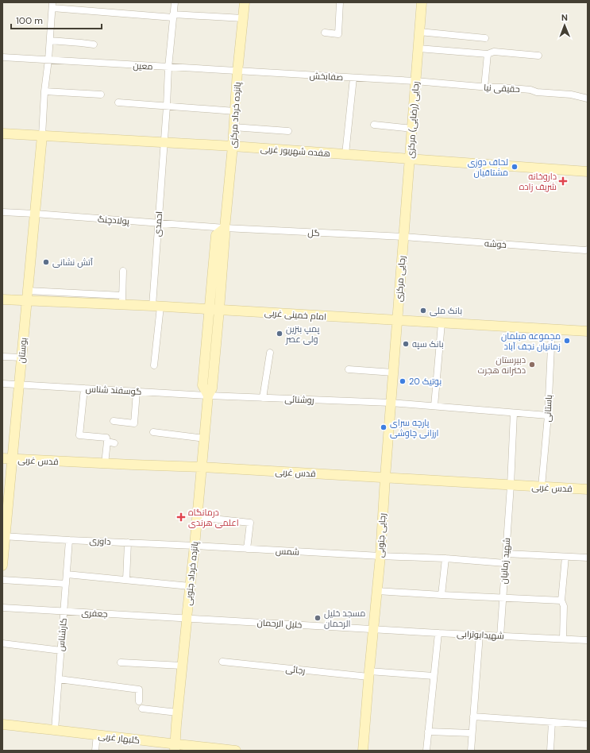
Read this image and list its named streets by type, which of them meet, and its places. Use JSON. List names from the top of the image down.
{
  "streets": {
    "street": [
      "معین",
      "صفابخش",
      "حقیقی نیا",
      "پانزده خرداد مرکزی",
      "رجایی (رضایی) مرکزی",
      "هفده شهریور غربی",
      "پولادچنگ",
      "احمدی",
      "گل",
      "خوشه",
      "رجایی مرکزی",
      "امام خمینی غربی",
      "بوستان",
      "گوسفند شناس",
      "روشنائی",
      "باستانی",
      "قدس غربی",
      "رجایی جنوبی",
      "داوری",
      "شمس",
      "شهید زمانیان",
      "پانزده خرداد جنوبی",
      "جعفری",
      "خلیل الرحمان",
      "کارشناس",
      "شهیدابوترابی",
      "رجائی",
      "گلبهار غربی"
    ]
  },
  "crossings": [
    ["معین", "صفابخش"],
    ["معین", "پانزده خرداد مرکزی"],
    ["معین", "احمدی"],
    ["صفابخش", "حقیقی نیا"],
    ["صفابخش", "پانزده خرداد مرکزی"],
    ["صفابخش", "رجایی (رضایی) مرکزی"],
    ["حقیقی نیا", "رجایی (رضایی) مرکزی"],
    ["پانزده خرداد مرکزی", "هفده شهریور غربی"],
    ["پانزده خرداد مرکزی", "پولادچنگ"],
    ["پانزده خرداد مرکزی", "گل"],
    ["رجایی (رضایی) مرکزی", "هفده شهریور غربی"],
    ["رجایی (رضایی) مرکزی", "گل"],
    ["رجایی (رضایی) مرکزی", "خوشه"],
    ["رجایی (رضایی) مرکزی", "رجایی مرکزی"],
    ["هفده شهریور غربی", "احمدی"],
    ["هفده شهریور غربی", "بوستان"],
    ["پولادچنگ", "احمدی"],
    ["پولادچنگ", "گل"],
    ["پولادچنگ", "بوستان"],
    ["احمدی", "امام خمینی غربی"],
    ["گل", "خوشه"],
    ["گل", "رجایی مرکزی"],
    ["خوشه", "رجایی مرکزی"],
    ["رجایی مرکزی", "امام خمینی غربی"],
    ["رجایی مرکزی", "رجایی جنوبی"],
    ["امام خمینی غربی", "بوستان"],
    ["امام خمینی غربی", "باستانی"],
    ["امام خمینی غربی", "رجایی جنوبی"],
    ["امام خمینی غربی", "پانزده خرداد جنوبی"],
    ["بوستان", "گوسفند شناس"],
    ["بوستان", "قدس غربی"],
    ["بوستان", "داوری"],
    ["گوسفند شناس", "روشنائی"],
    ["گوسفند شناس", "پانزده خرداد جنوبی"],
    ["روشنائی", "رجایی جنوبی"],
    ["روشنائی", "پانزده خرداد جنوبی"],
    ["باستانی", "قدس غربی"],
    ["قدس غربی", "رجایی جنوبی"],
    ["قدس غربی", "شهید زمانیان"],
    ["قدس غربی", "پانزده خرداد جنوبی"],
    ["رجایی جنوبی", "شمس"],
    ["رجایی جنوبی", "خلیل الرحمان"],
    ["رجایی جنوبی", "شهیدابوترابی"],
    ["رجایی جنوبی", "رجائی"],
    ["داوری", "شمس"],
    ["داوری", "پانزده خرداد جنوبی"],
    ["داوری", "کارشناس"],
    ["شمس", "شهید زمانیان"],
    ["شمس", "پانزده خرداد جنوبی"],
    ["شهید زمانیان", "شهیدابوترابی"],
    ["پانزده خرداد جنوبی", "جعفری"],
    ["پانزده خرداد جنوبی", "خلیل الرحمان"],
    ["پانزده خرداد جنوبی", "گلبهار غربی"],
    ["جعفری", "خلیل الرحمان"],
    ["جعفری", "کارشناس"],
    ["خلیل الرحمان", "شهیدابوترابی"],
    ["کارشناس", "گلبهار غربی"]
  ],
  "places": {
    "other": [
      "لحاف دوزی مشتاقیان",
      "آتش نشانی",
      "بانک ملی",
      "پمپ بنزین ولی عصر",
      "مجموعه مبلمان زمانیان نجف آباد",
      "بانک سپه",
      "دبیرستان دخترانه هجرت",
      "بوتیک 20",
      "پارچه سرای ارزانی چاوشی",
      "مسجد خلیل الرحمان"
    ],
    "health": ["داروخانه شریف زاده", "درمانگاه اعلمی هرندی"]
  },
  "scale_bar": "100 m",
  "north": "top"
}
